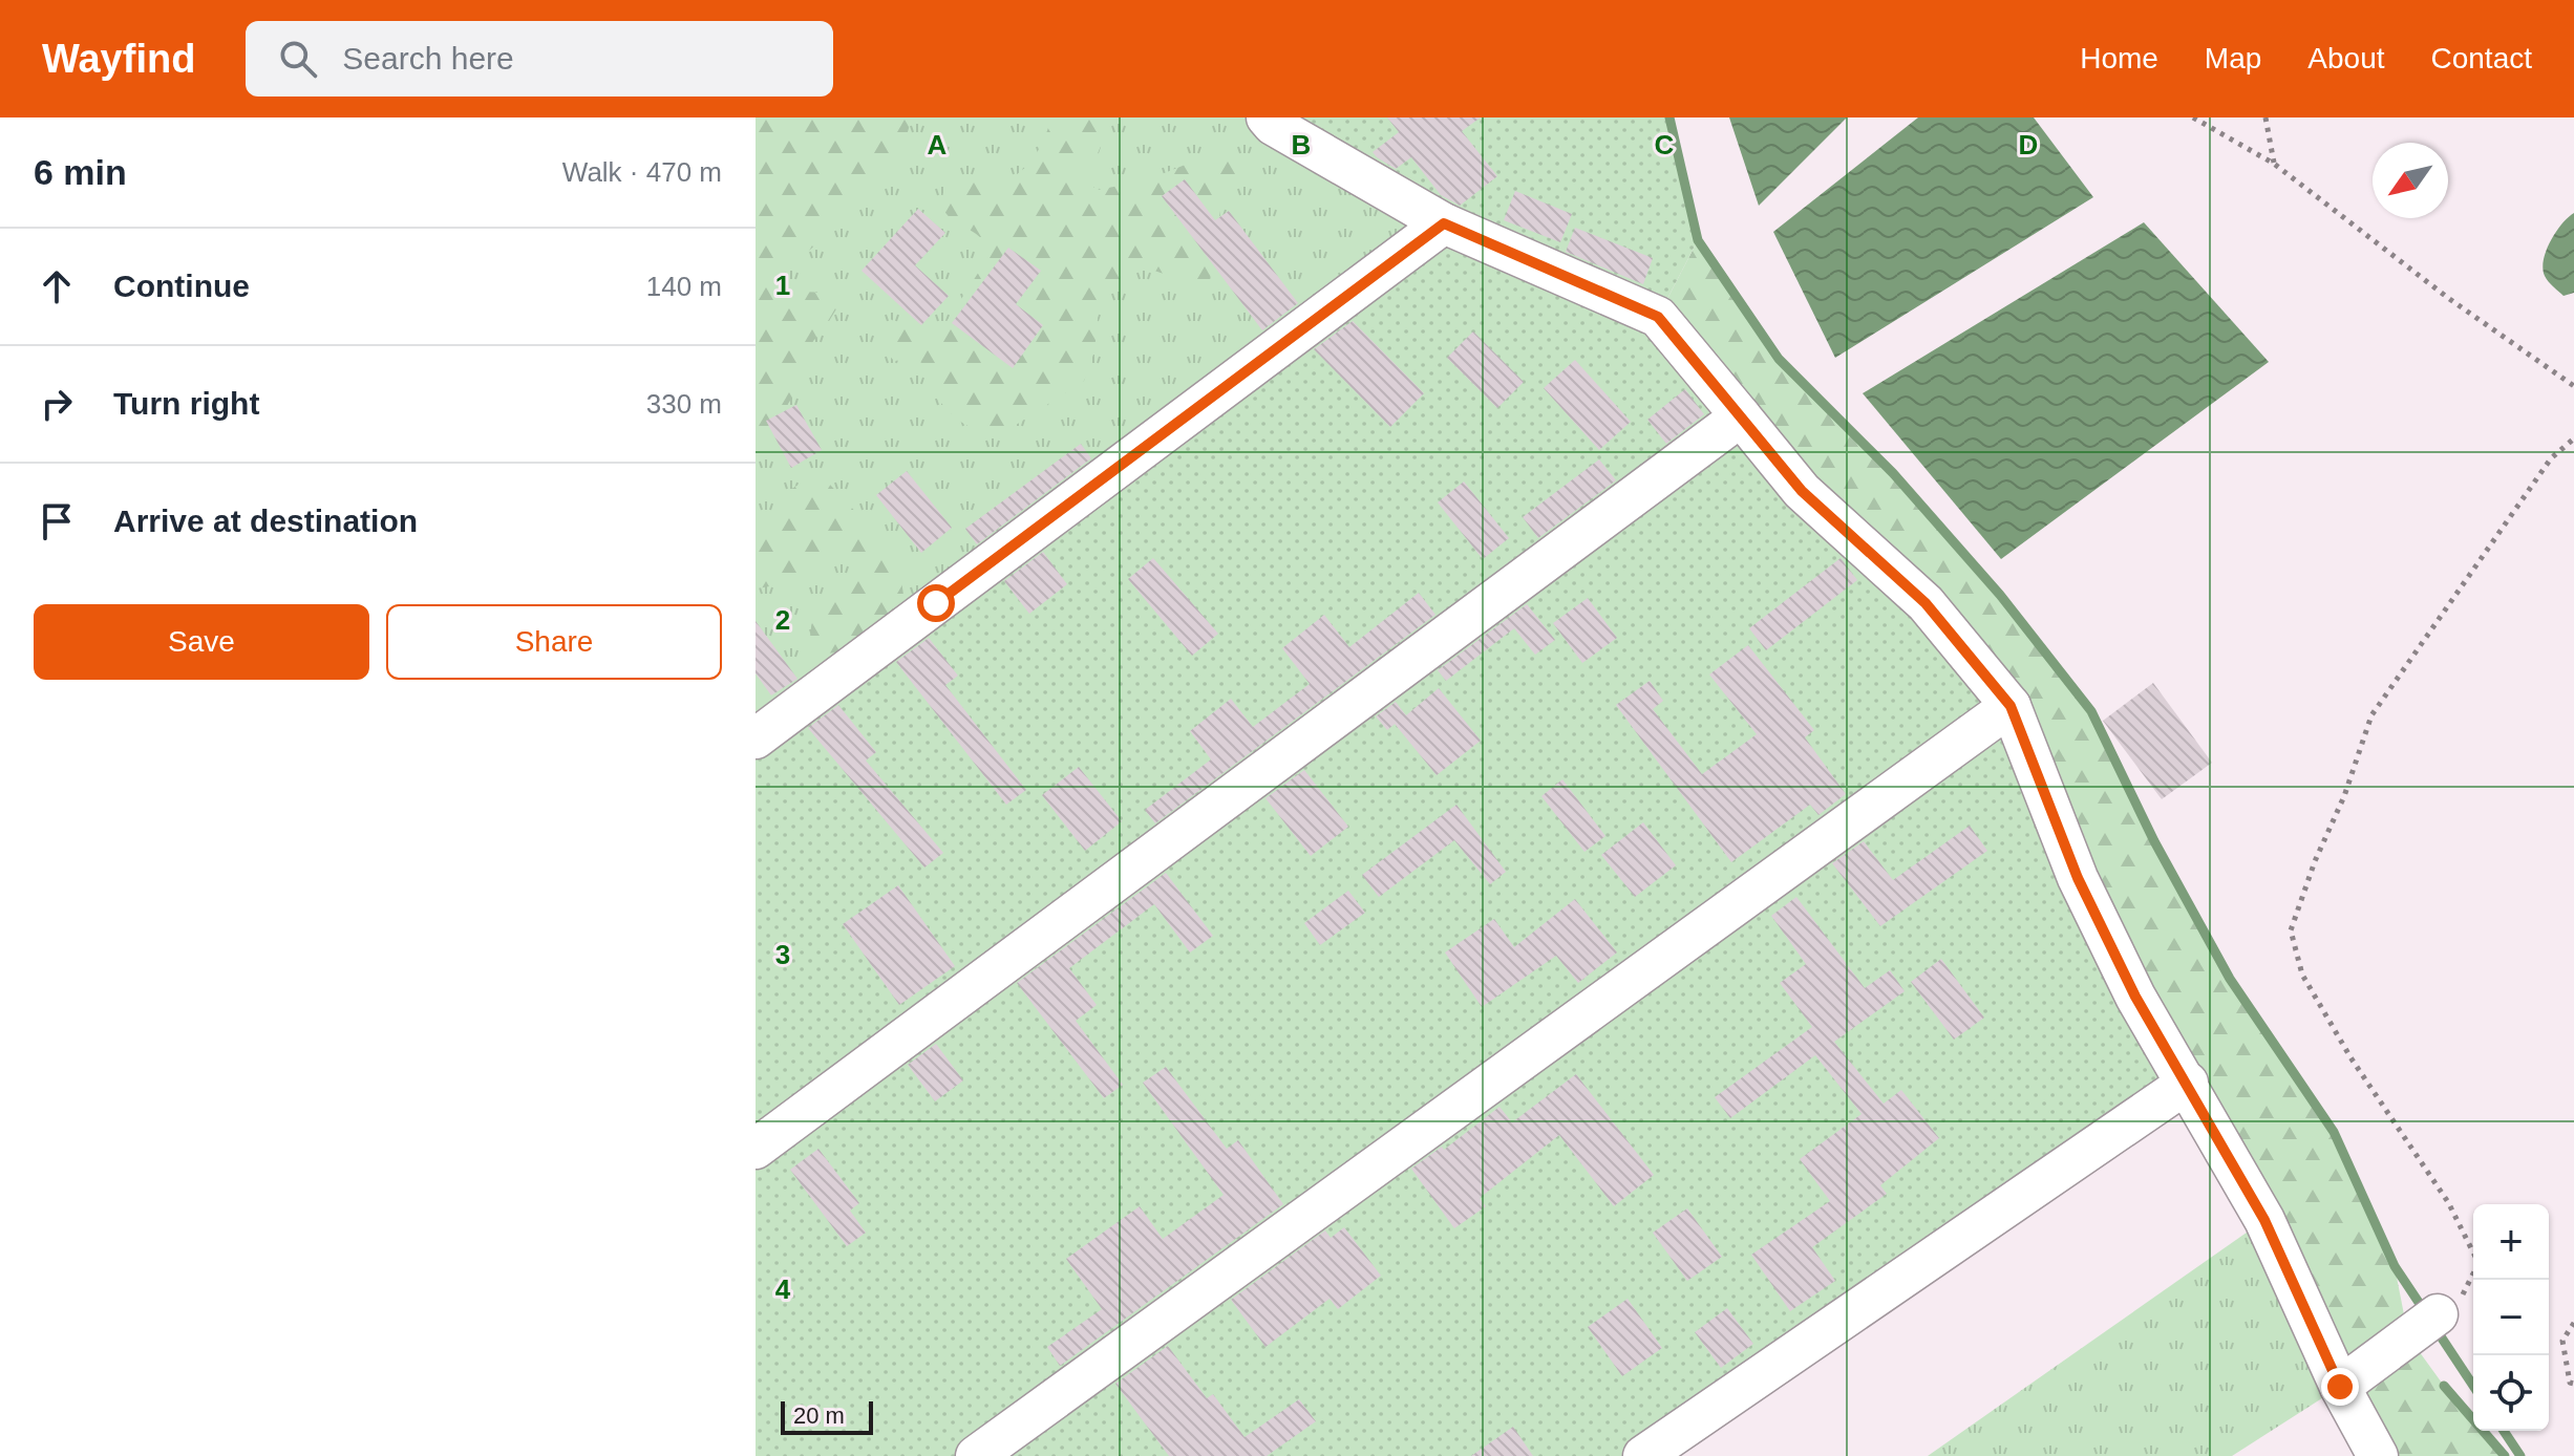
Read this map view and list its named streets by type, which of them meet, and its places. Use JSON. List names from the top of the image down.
{
  "scale_bar": "20 m",
  "north": "bottom left",
  "page": {
    "header": "Wayfind",
    "search": "Search here",
    "nav": [
      "Home",
      "Map",
      "About",
      "Contact"
    ],
    "heading": ["6 min", "Walk · 470 m"],
    "list": [
      ["Continue", "140 m"],
      ["Turn right", "330 m"],
      "Arrive at destination"
    ],
    "buttons": ["Save", "Share"],
    "map_buttons": ["+", "−"],
    "scale": "20 m"
  },
  "grid": {
    "columns": [
      "A",
      "B",
      "C",
      "D"
    ],
    "rows": [
      "1",
      "2",
      "3",
      "4"
    ]
  }
}
